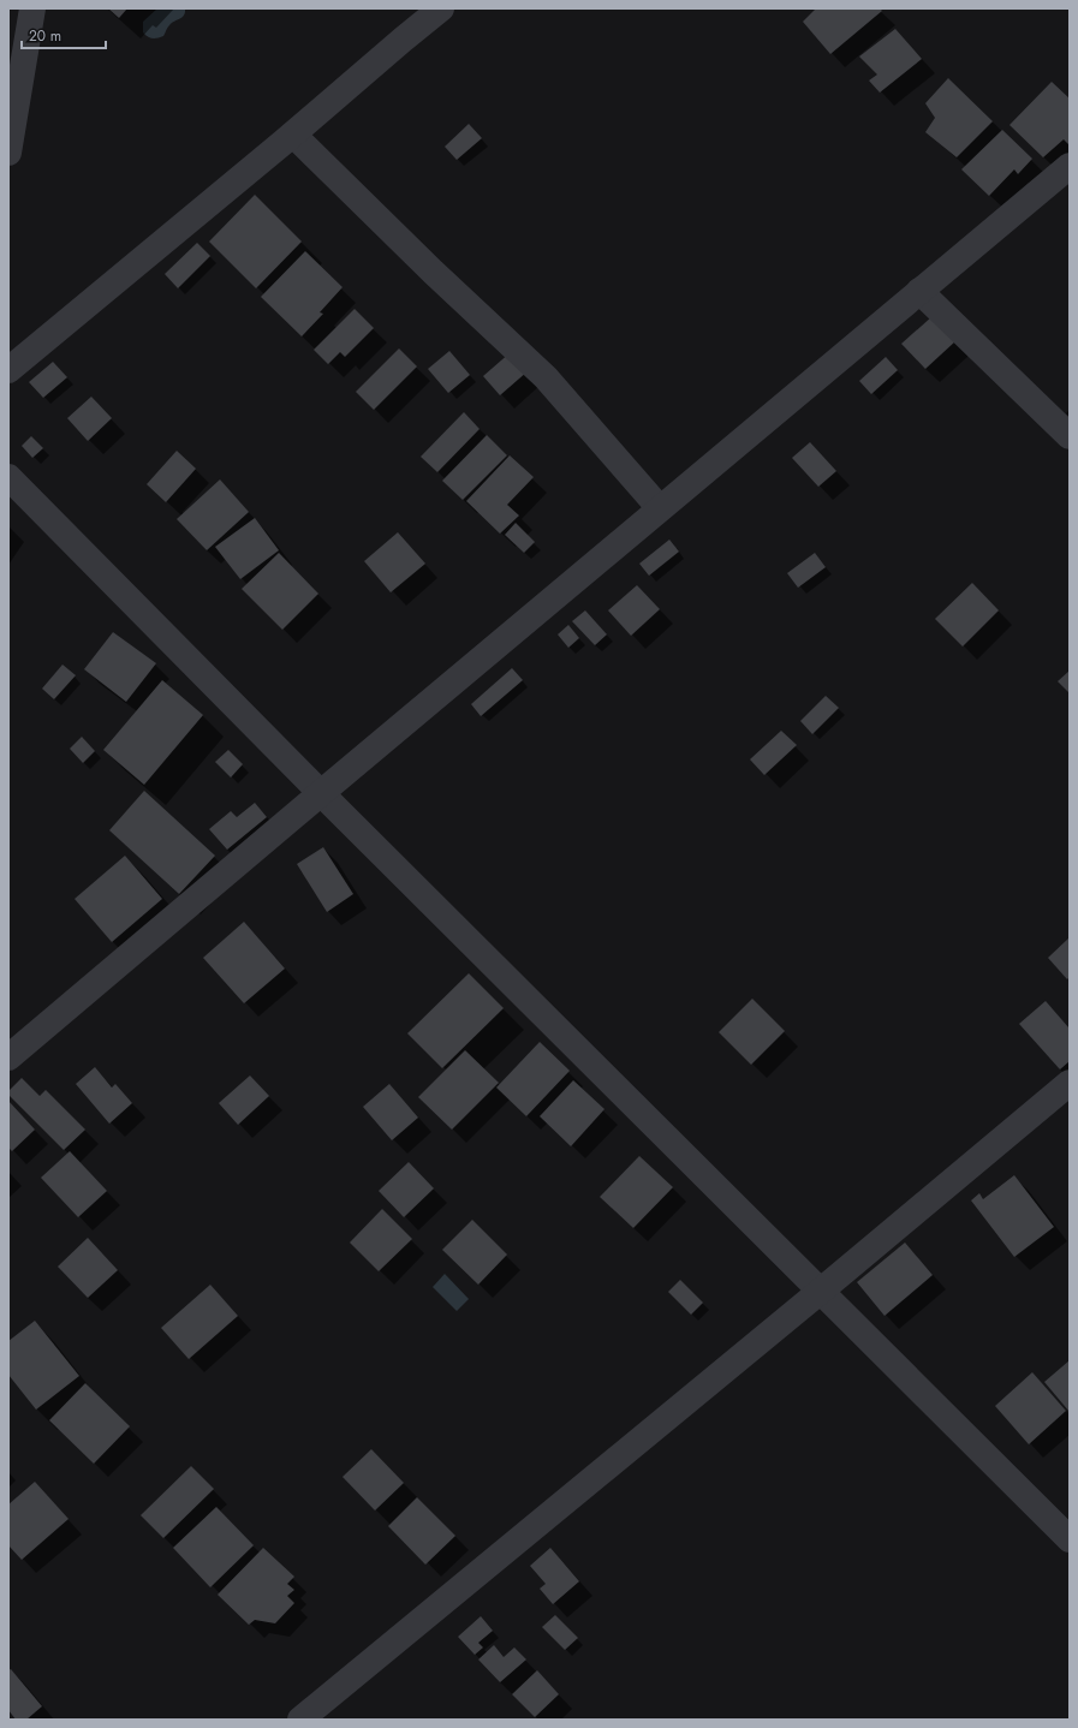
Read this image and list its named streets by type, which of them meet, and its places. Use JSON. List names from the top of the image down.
{
  "scale_bar": "20 m"
}
